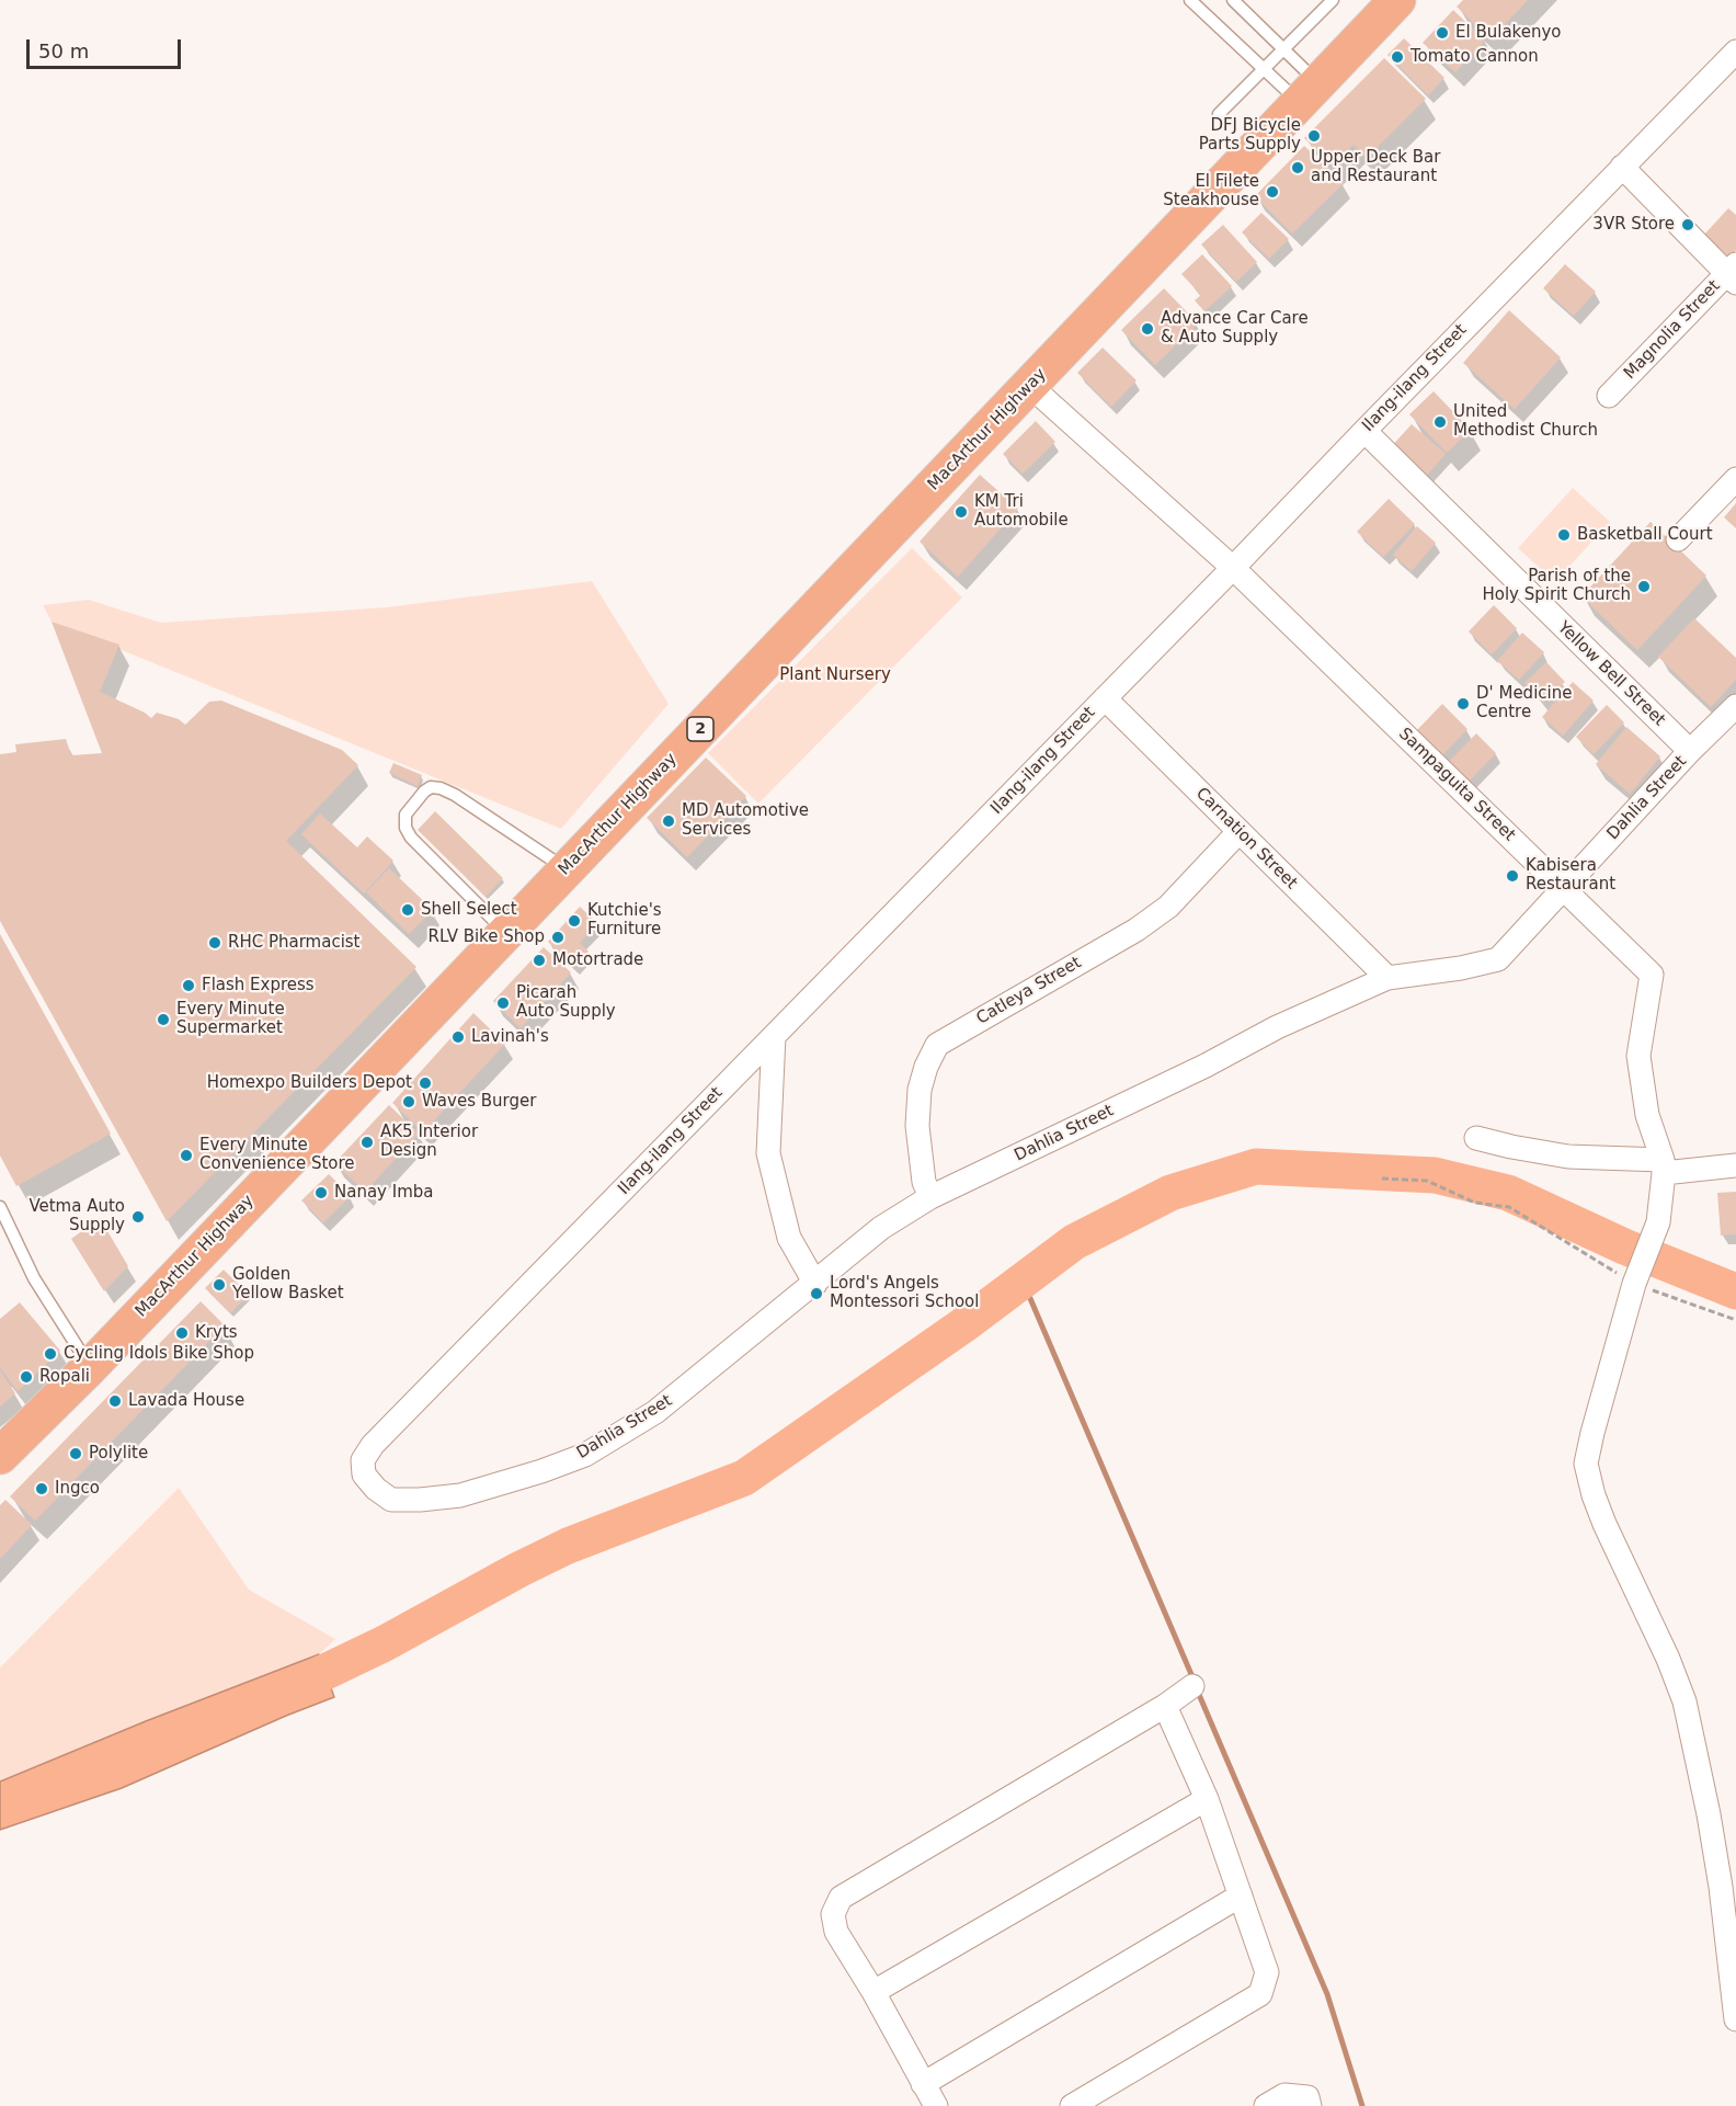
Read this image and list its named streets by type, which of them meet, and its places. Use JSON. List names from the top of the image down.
{
  "streets": {
    "highway": ["MacArthur Highway", "2"],
    "street": [
      "Magnolia Street",
      "Ilang-ilang Street",
      "Yellow Bell Street",
      "Sampaguita Street",
      "Dahlia Street",
      "Carnation Street",
      "Catleya Street"
    ]
  },
  "crossings": [
    ["Ilang-ilang Street", "Yellow Bell Street"],
    ["Ilang-ilang Street", "Sampaguita Street"],
    ["Ilang-ilang Street", "Dahlia Street"],
    ["Ilang-ilang Street", "Carnation Street"],
    ["MacArthur Highway", "Sampaguita Street"],
    ["Yellow Bell Street", "Dahlia Street"],
    ["Sampaguita Street", "Dahlia Street"],
    ["Dahlia Street", "Carnation Street"],
    ["Dahlia Street", "Catleya Street"],
    ["Carnation Street", "Catleya Street"]
  ],
  "parks": ["Plant Nursery"],
  "places": [
    "El Bulakenyo",
    "Tomato Cannon",
    "DFJ Bicycle Parts Supply",
    "Upper Deck Bar and Restaurant",
    "El Filete Steakhouse",
    "3VR Store",
    "Advance Car Care & Auto Supply",
    "United Methodist Church",
    "KM Tri Automobile",
    "Basketball Court",
    "Parish of the Holy Spirit Church",
    "D' Medicine Centre",
    "MD Automotive Services",
    "Kabisera Restaurant",
    "Shell Select",
    "Kutchie's Furniture",
    "RLV Bike Shop",
    "RHC Pharmacist",
    "Motortrade",
    "Flash Express",
    "Picarah Auto Supply",
    "Every Minute Supermarket",
    "Lavinah's",
    "Homexpo Builders Depot",
    "Waves Burger",
    "AK5 Interior Design",
    "Every Minute Convenience Store",
    "Nanay Imba",
    "Vetma Auto Supply",
    "Golden Yellow Basket",
    "Lord's Angels Montessori School",
    "Kryts",
    "Cycling Idols Bike Shop",
    "Ropali",
    "Lavada House",
    "Polylite",
    "Ingco"
  ],
  "scale_bar": "50 m"
}
